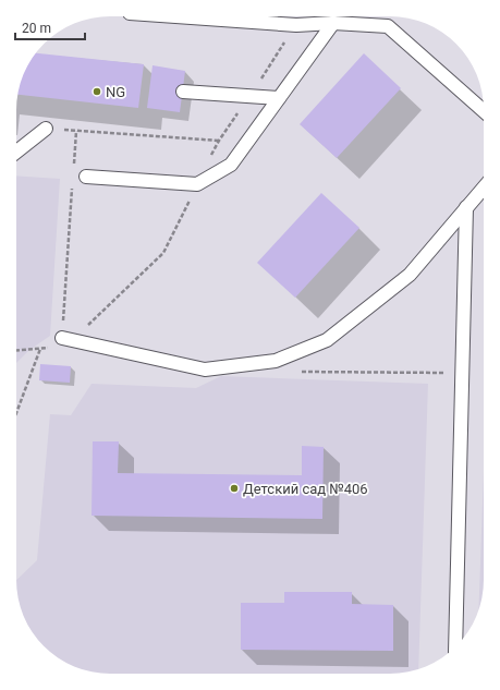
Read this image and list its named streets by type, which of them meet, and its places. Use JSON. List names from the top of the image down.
{
  "places": ["NG", "Детский сад №406"],
  "scale_bar": "20 m"
}
